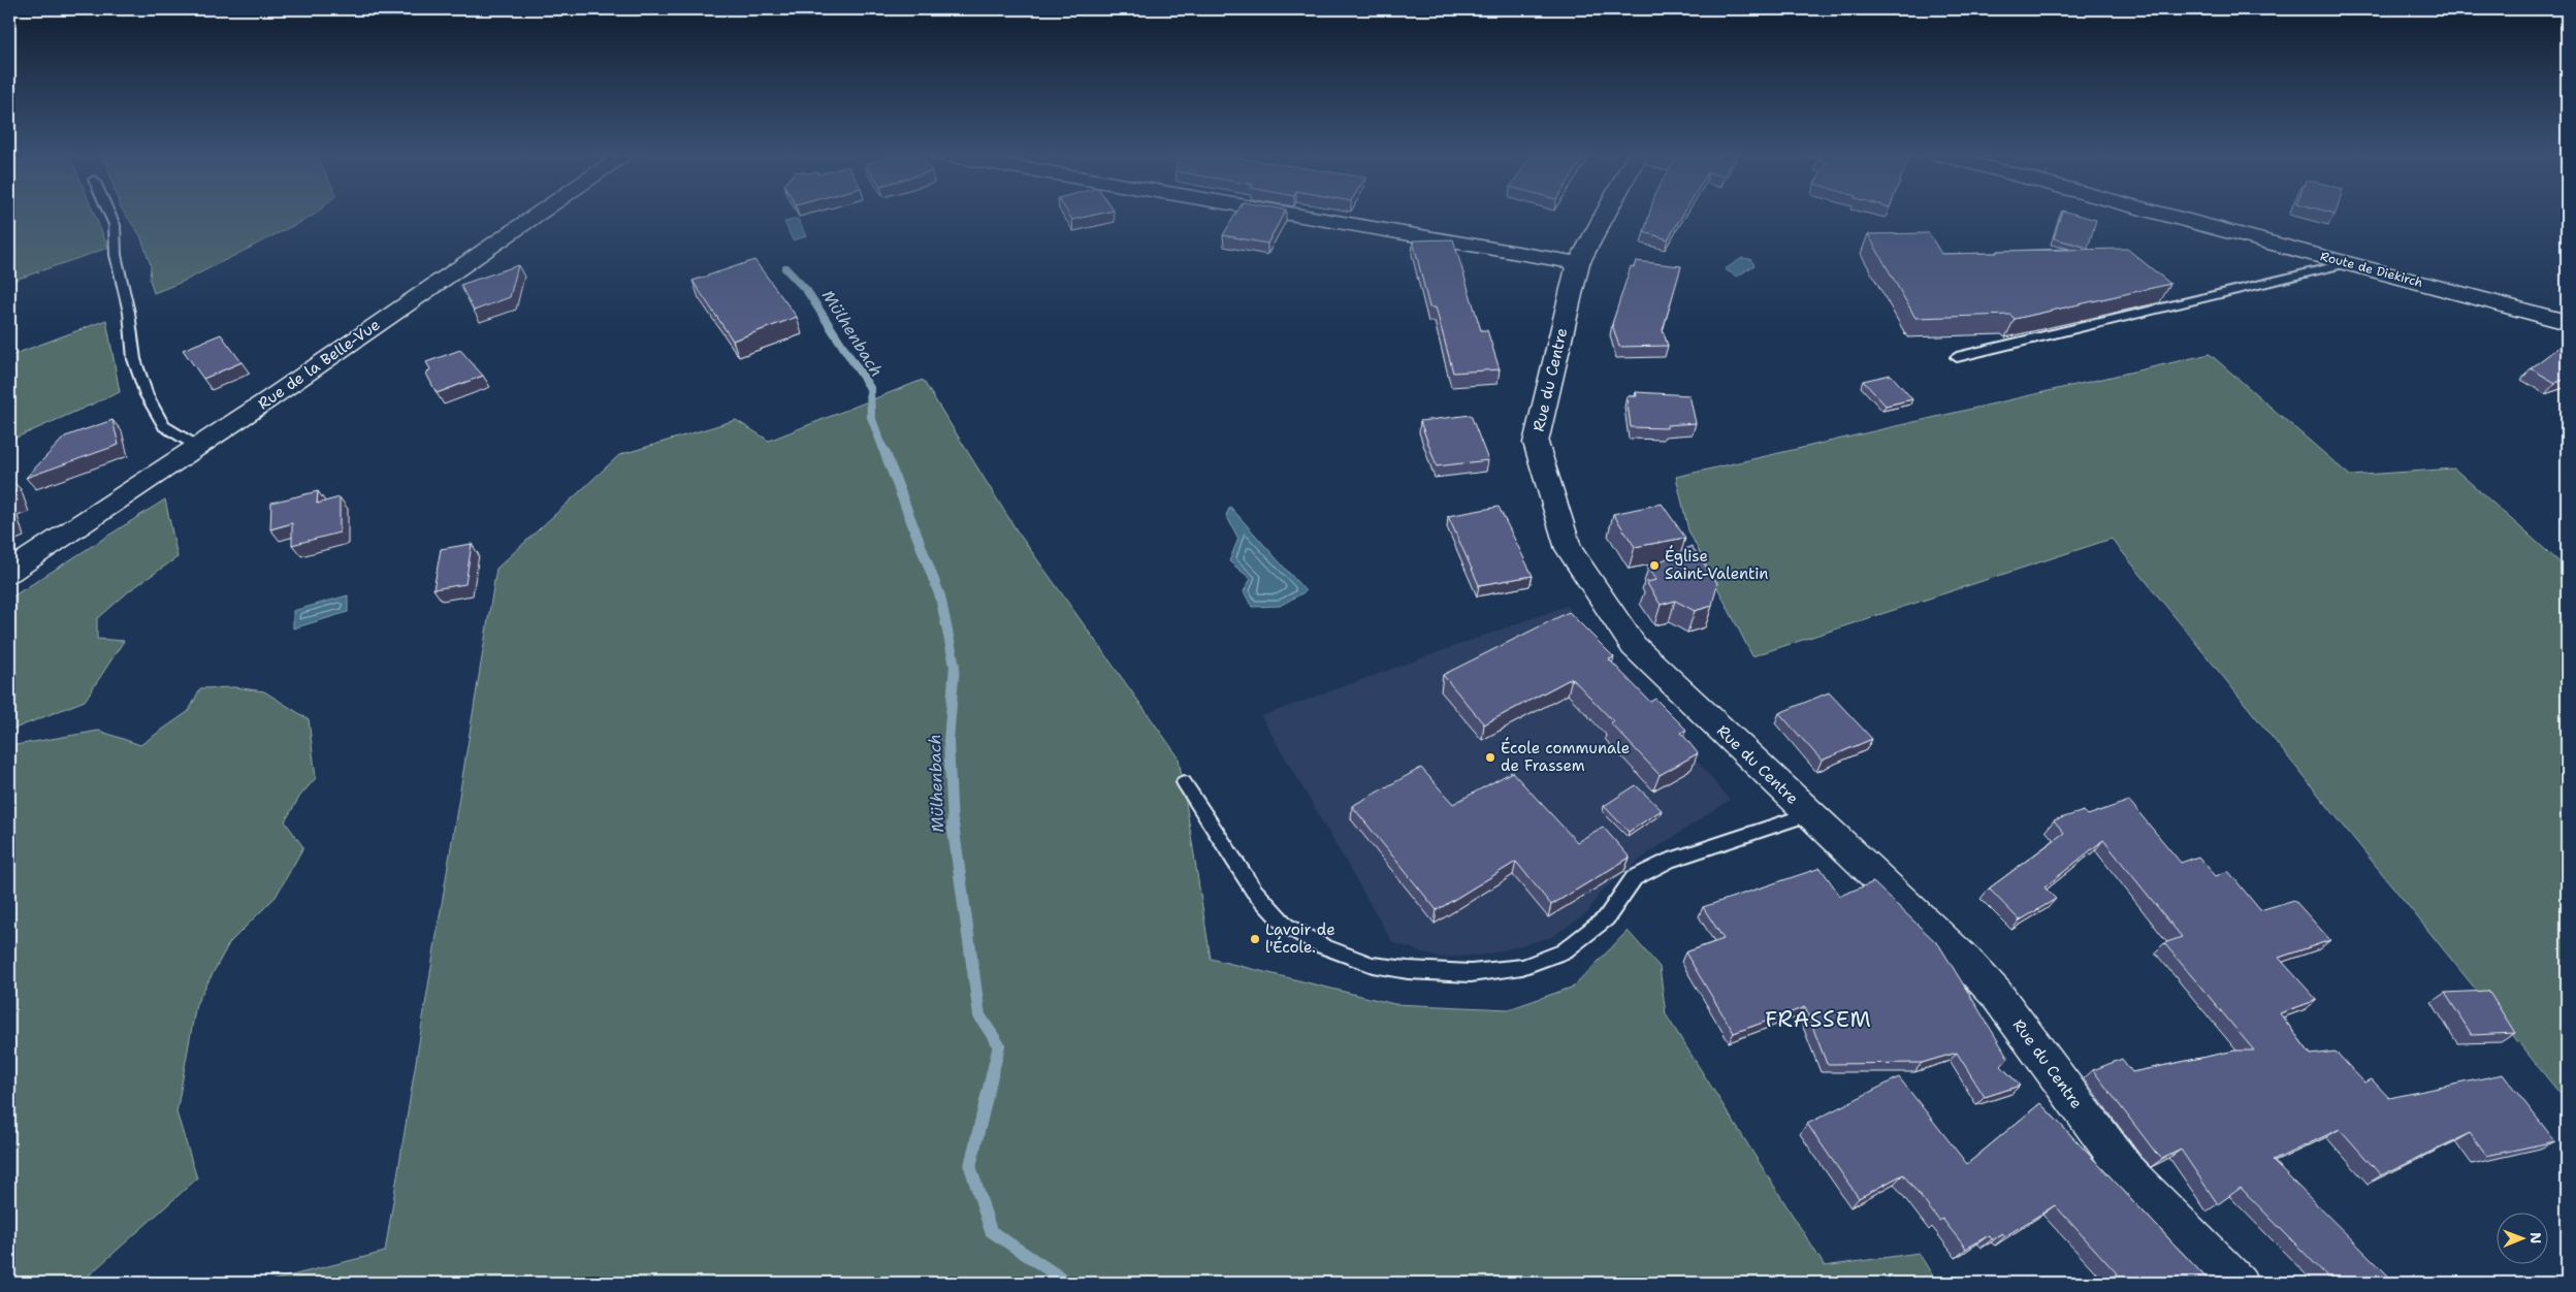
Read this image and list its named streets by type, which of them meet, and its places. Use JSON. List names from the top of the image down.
{
  "streets": {
    "street": ["Route de Diekirch", "Rue de la Belle-Vue", "Rue du Centre"]
  },
  "districts": ["FRASSEM"],
  "water": ["Mülhenbach"],
  "places": ["Église Saint-Valentin", "École communale de Frassem", "Lavoir de l'École."],
  "north": "right"
}
